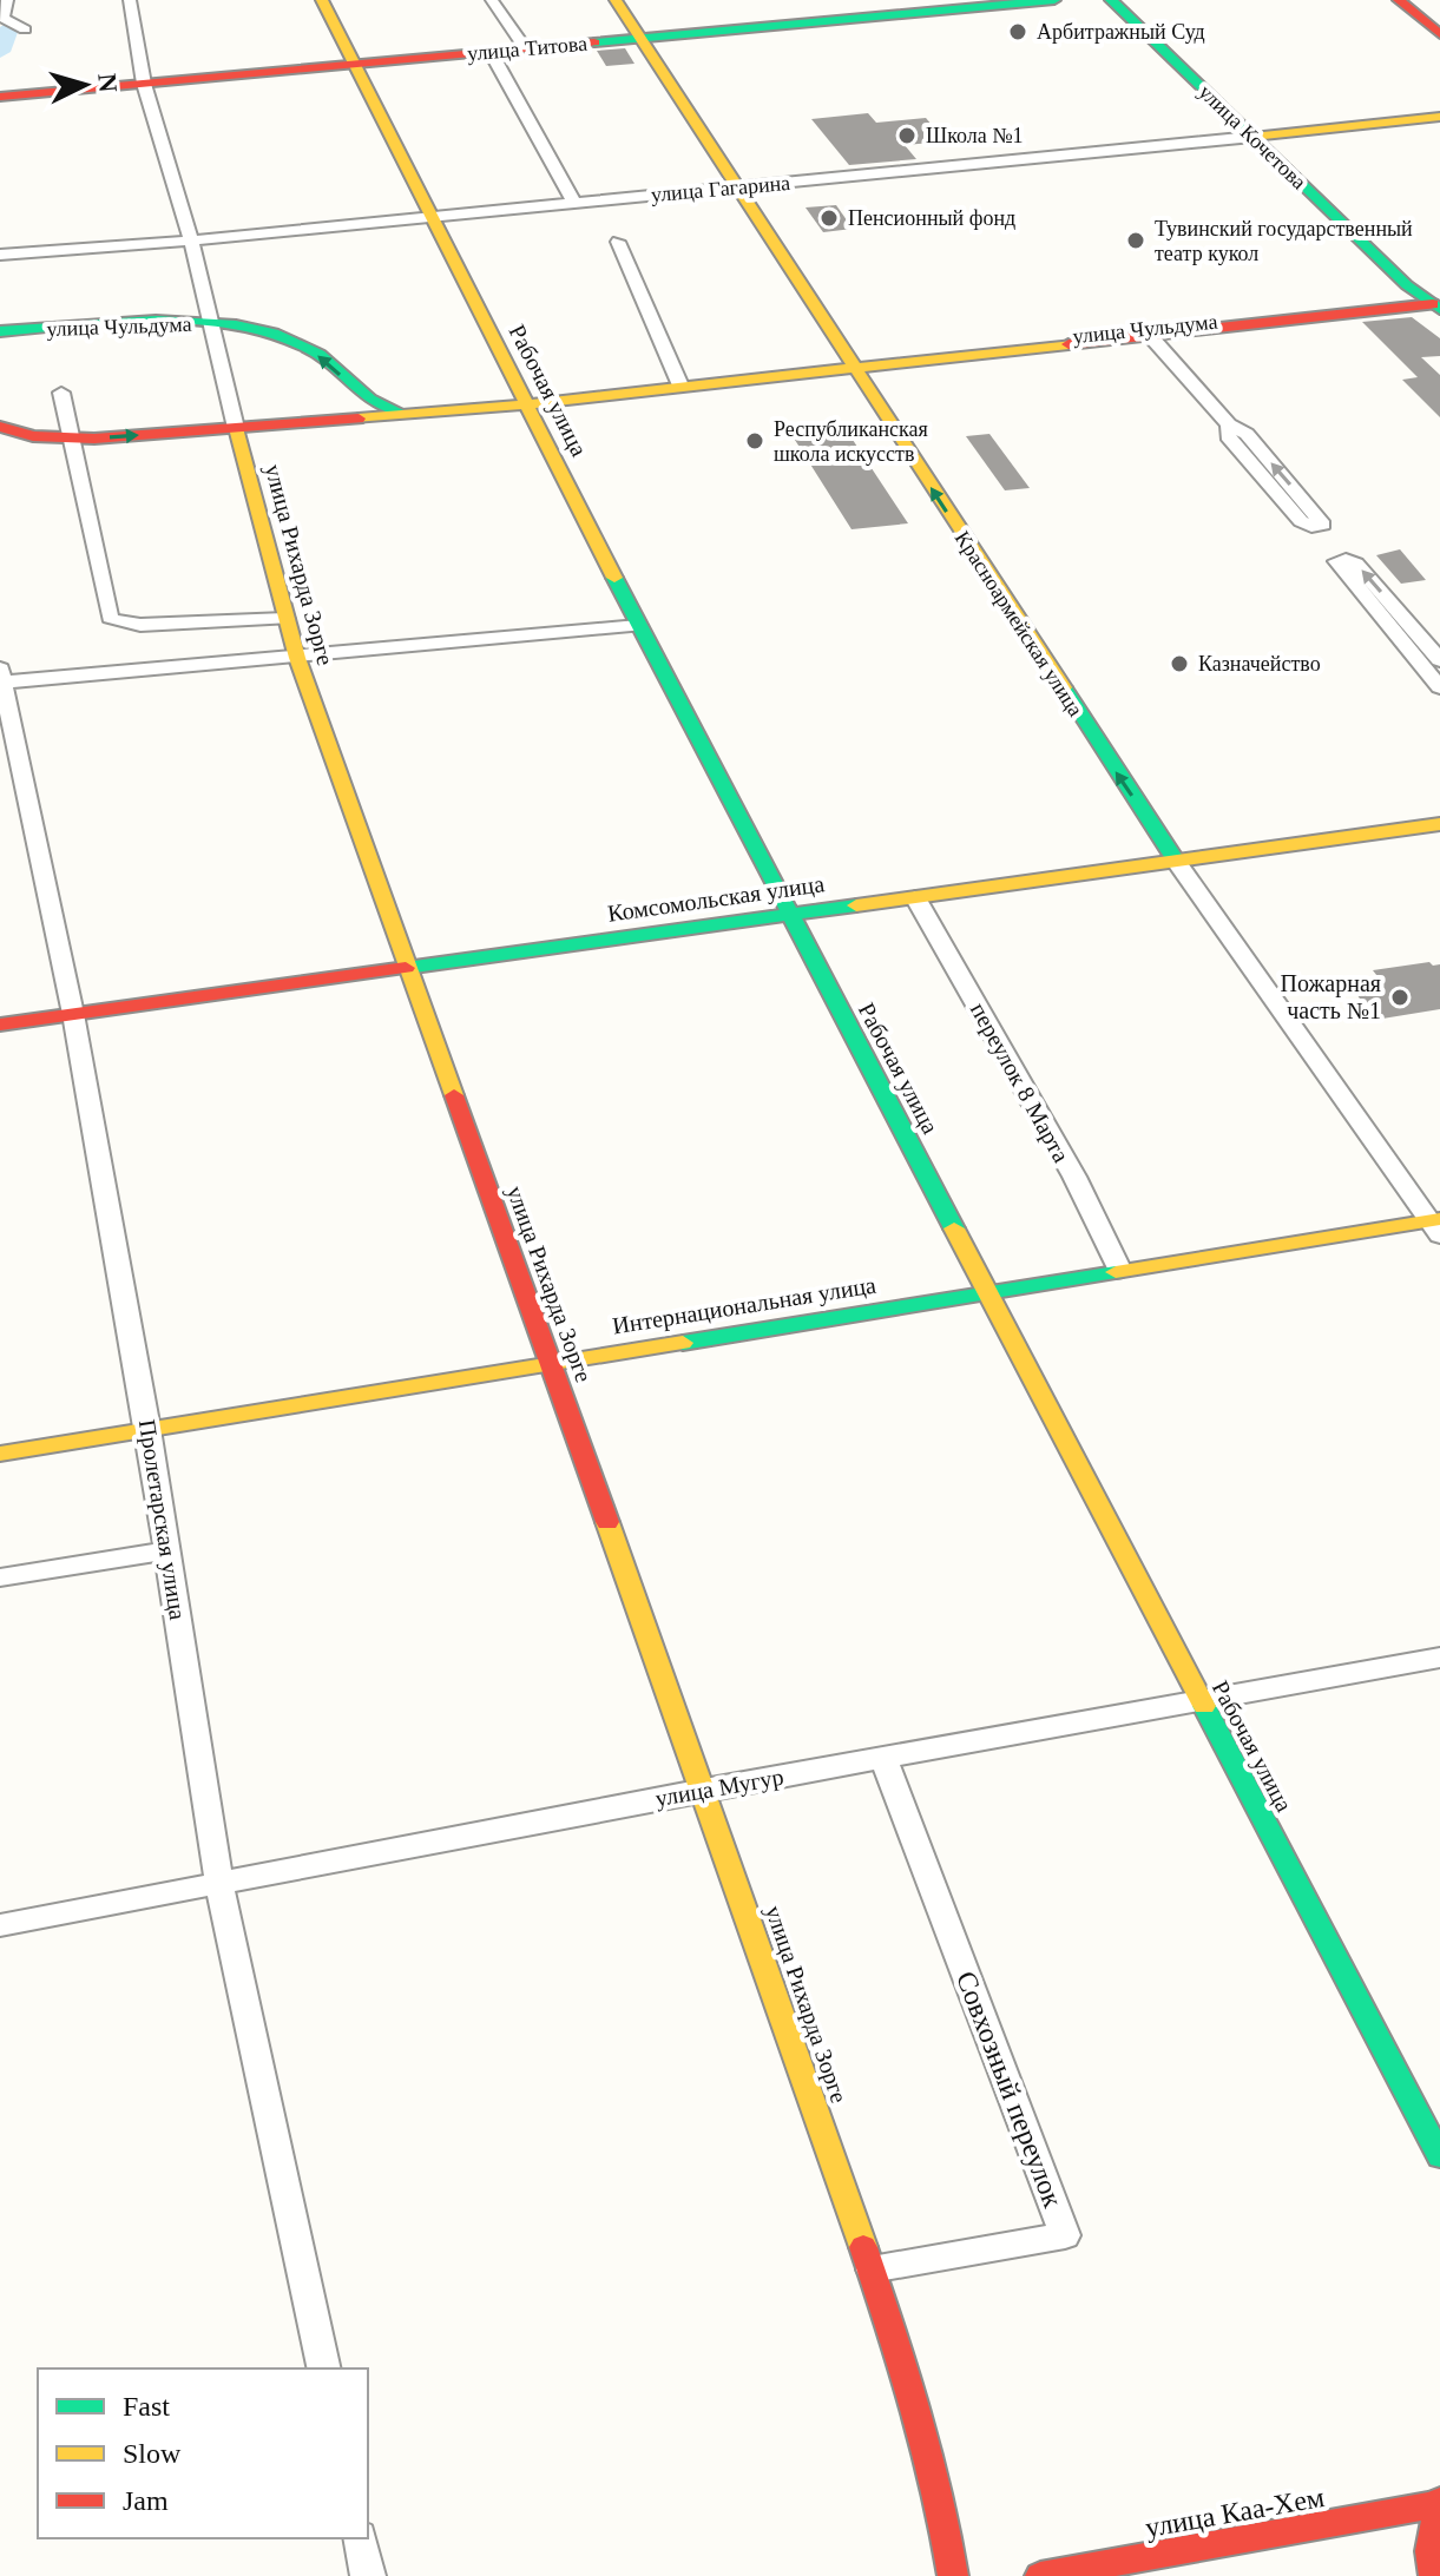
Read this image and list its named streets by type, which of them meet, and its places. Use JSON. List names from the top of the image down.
{
  "streets": {
    "main road": [
      "улица Титова",
      "улица Кочетова",
      "улица Гагарина",
      "улица Чульдума",
      "Рабочая улица",
      "улица Рихарда Зорге",
      "Красноармейская улица",
      "Комсомольская улица",
      "Интернациональная улица",
      "улица Каа-Хем"
    ],
    "street": [
      "переулок 8 Марта",
      "Пролетарская улица",
      "улица Мугур",
      "Совхозный переулок"
    ]
  },
  "crossings": [
    ["улица Титова", "Рабочая улица"],
    ["улица Титова", "улица Рихарда Зорге"],
    ["улица Титова", "Красноармейская улица"],
    ["улица Кочетова", "улица Гагарина"],
    ["улица Кочетова", "улица Чульдума"],
    ["улица Гагарина", "Рабочая улица"],
    ["улица Гагарина", "улица Рихарда Зорге"],
    ["улица Гагарина", "Красноармейская улица"],
    ["улица Чульдума", "Рабочая улица"],
    ["улица Чульдума", "улица Рихарда Зорге"],
    ["улица Чульдума", "Красноармейская улица"],
    ["Рабочая улица", "Комсомольская улица"],
    ["Рабочая улица", "Интернациональная улица"],
    ["Рабочая улица", "улица Мугур"],
    ["улица Рихарда Зорге", "Комсомольская улица"],
    ["улица Рихарда Зорге", "Интернациональная улица"],
    ["улица Рихарда Зорге", "улица Мугур"],
    ["улица Рихарда Зорге", "Совхозный переулок"],
    ["Красноармейская улица", "Комсомольская улица"],
    ["Красноармейская улица", "Интернациональная улица"],
    ["Комсомольская улица", "переулок 8 Марта"],
    ["Комсомольская улица", "Пролетарская улица"],
    ["переулок 8 Марта", "Интернациональная улица"],
    ["Интернациональная улица", "Пролетарская улица"],
    ["Пролетарская улица", "улица Мугур"],
    ["улица Мугур", "Совхозный переулок"]
  ],
  "one_way": ["Красноармейская улица"],
  "places": [
    "Арбитражный Суд",
    "Школа №1",
    "Пенсионный фонд",
    "Тувинский государственный театр кукол",
    "Республиканская школа искусств",
    "Казначейство",
    "Пожарная часть №1"
  ],
  "legend": ["Fast", "Slow", "Jam"],
  "north": "right"
}
